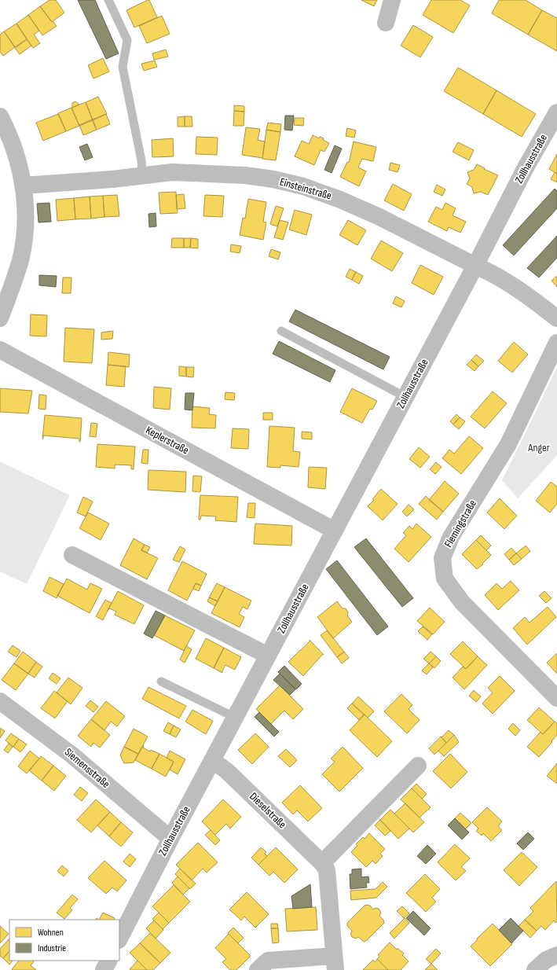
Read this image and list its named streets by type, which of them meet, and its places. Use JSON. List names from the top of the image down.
{
  "streets": {
    "street": [
      "Zollhausstraße",
      "Einsteinstraße",
      "Keplerstraße",
      "Flemingstraße",
      "Siemensstraße",
      "Dieselstraße"
    ]
  },
  "crossings": [
    ["Zollhausstraße", "Einsteinstraße"],
    ["Zollhausstraße", "Keplerstraße"],
    ["Zollhausstraße", "Siemensstraße"],
    ["Zollhausstraße", "Dieselstraße"]
  ],
  "parks": ["Anger"],
  "legend": ["Wohnen", "Industrie"]
}
